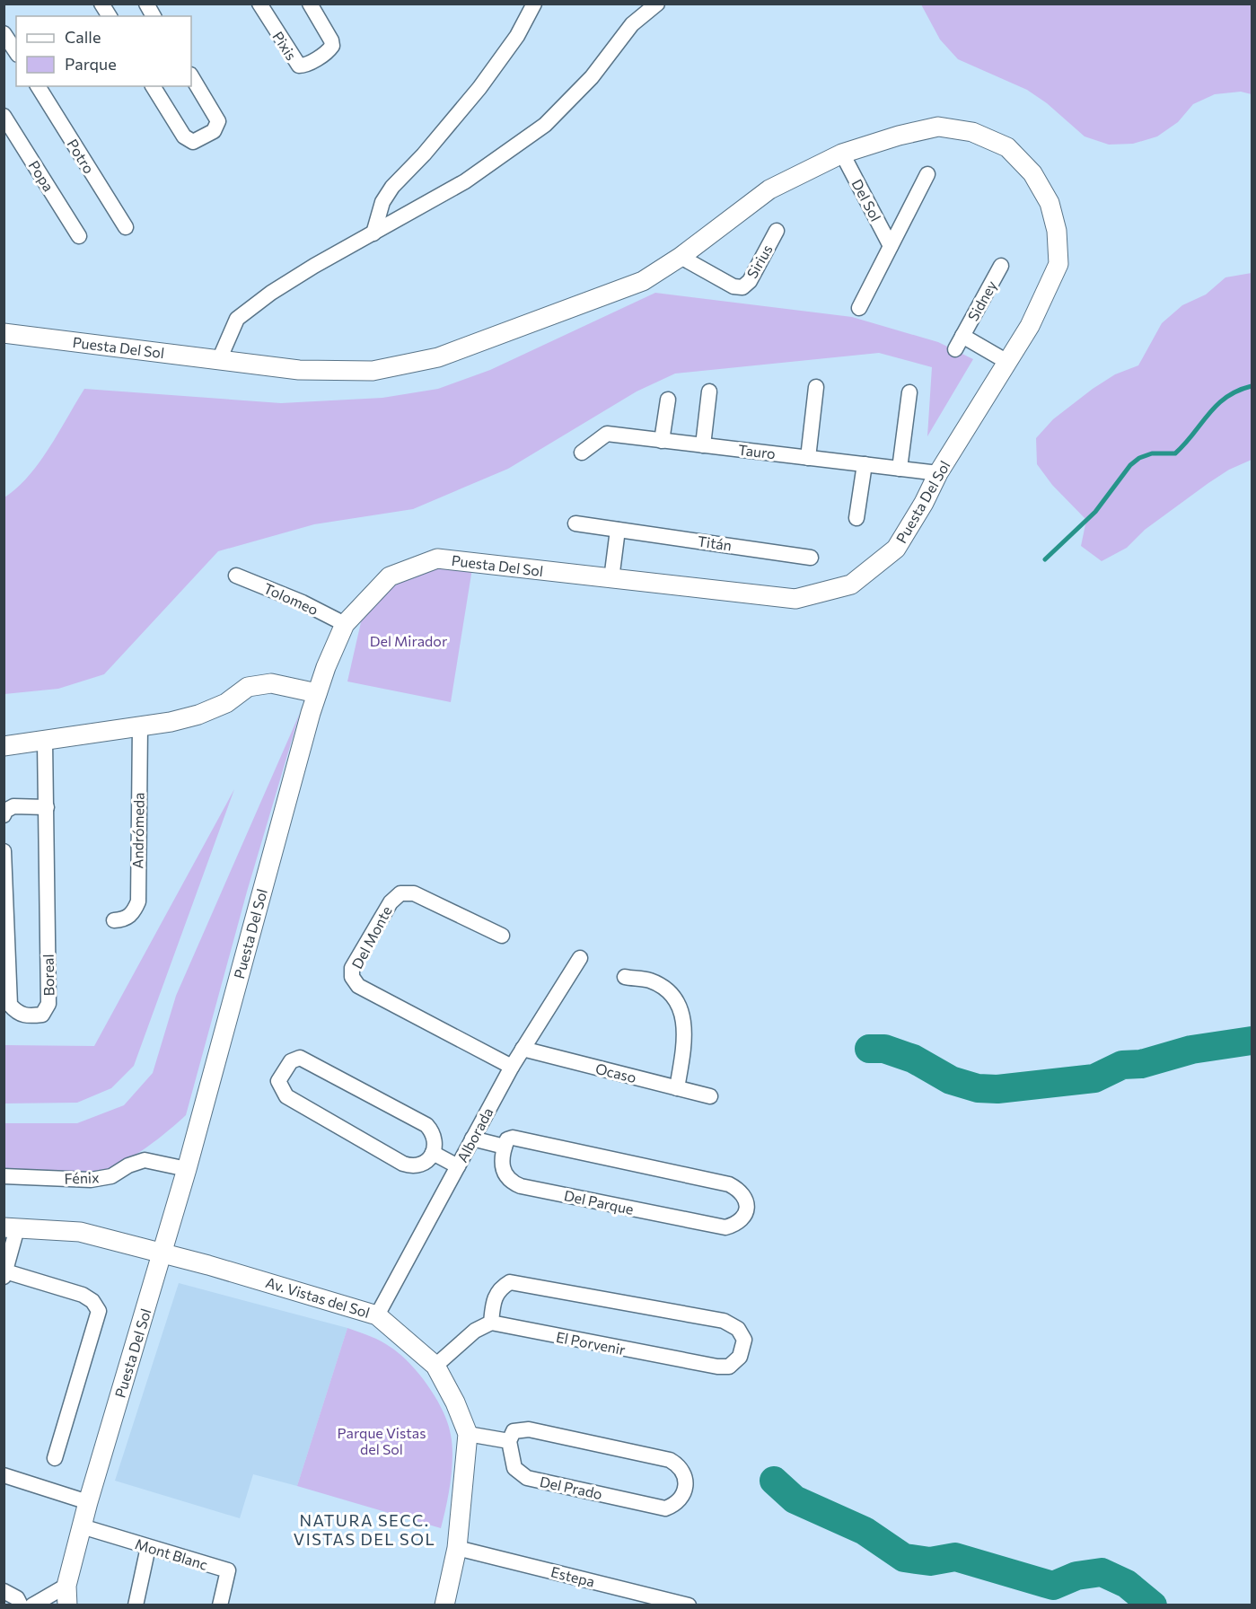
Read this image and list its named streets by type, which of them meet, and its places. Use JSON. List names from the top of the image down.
{
  "streets": {
    "street": [
      "Pixis",
      "Potro",
      "Popa",
      "Del Sol",
      "Sirius",
      "Sidney",
      "Puesta Del Sol",
      "Tauro",
      "Titán",
      "Tolomeo",
      "Andrómeda",
      "Del Monte",
      "Boreal",
      "Ocaso",
      "Alborada",
      "Fénix",
      "Del Parque",
      "Av. Vistas del Sol",
      "El Porvenir",
      "Del Prado",
      "Mont Blanc",
      "Estepa"
    ]
  },
  "crossings": [
    ["Del Sol", "Puesta Del Sol"],
    ["Sirius", "Puesta Del Sol"],
    ["Sidney", "Puesta Del Sol"],
    ["Puesta Del Sol", "Tauro"],
    ["Puesta Del Sol", "Tolomeo"],
    ["Puesta Del Sol", "Fénix"],
    ["Puesta Del Sol", "Av. Vistas del Sol"],
    ["Puesta Del Sol", "Mont Blanc"],
    ["Del Monte", "Alborada"],
    ["Ocaso", "Alborada"],
    ["Alborada", "Av. Vistas del Sol"],
    ["Av. Vistas del Sol", "Estepa"]
  ],
  "districts": ["NATURA SECC. VISTAS DEL SOL"],
  "parks": ["Del Mirador", "Parque Vistas del Sol"],
  "legend": ["Calle", "Parque"]
}
